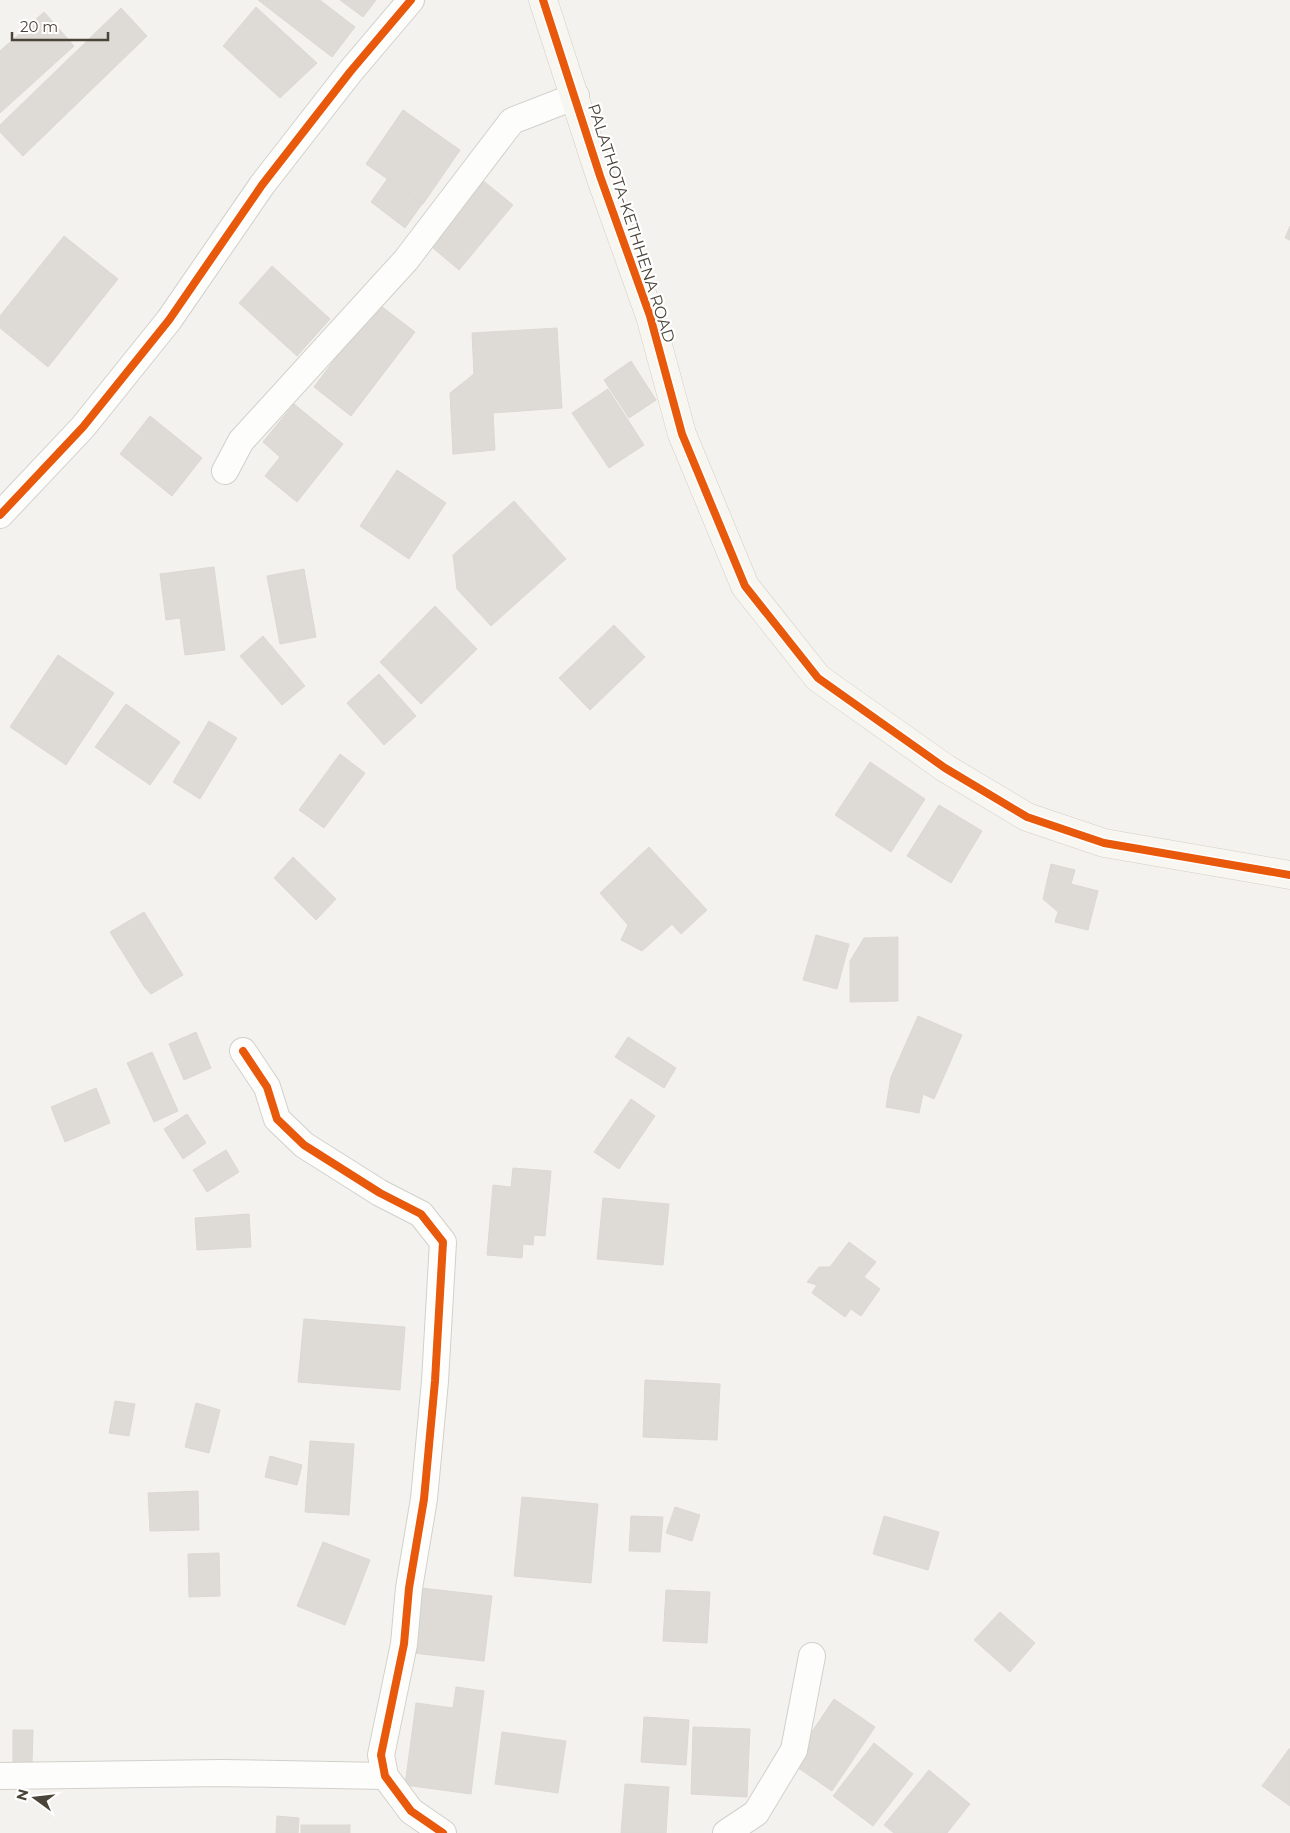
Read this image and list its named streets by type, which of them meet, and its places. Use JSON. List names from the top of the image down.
{
  "streets": {
    "street": ["PALATHOTA-KETHHENA ROAD"]
  },
  "scale_bar": "20 m",
  "north": "left"
}
